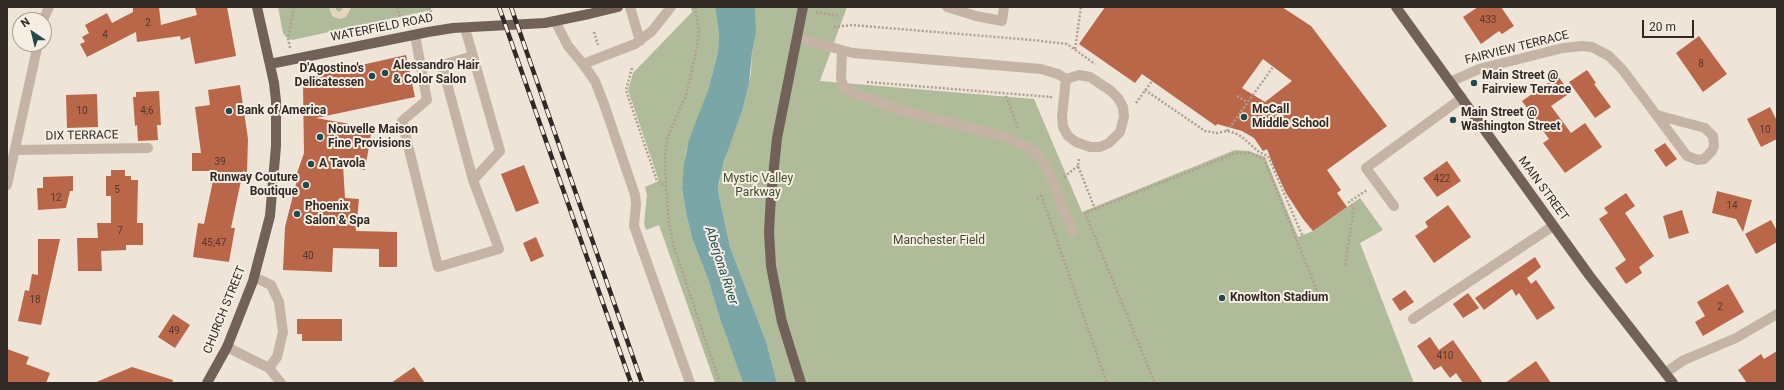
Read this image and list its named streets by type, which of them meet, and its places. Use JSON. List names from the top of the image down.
{
  "streets": {
    "main road": ["WATERFIELD ROAD", "MAIN STREET", "CHURCH STREET"],
    "street": ["FAIRVIEW TERRACE", "DIX TERRACE"]
  },
  "crossings": [
    ["WATERFIELD ROAD", "CHURCH STREET"],
    ["FAIRVIEW TERRACE", "MAIN STREET"]
  ],
  "water": ["Aberjona River"],
  "parks": ["Mystic Valley Parkway", "Manchester Field"],
  "places": [
    "Alessandro Hair & Color Salon",
    "D'Agostino's Delicatessen",
    "Main Street @ Fairview Terrace",
    "Bank of America",
    "McCall Middle School",
    "Main Street @ Washington Street",
    "Nouvelle Maison Fine Provisions",
    "A Tavola",
    "Runway Couture Boutique",
    "Phoenix Salon & Spa",
    "Knowlton Stadium"
  ],
  "house_numbers": [
    "433",
    "2",
    "4",
    "8",
    "10",
    "4;6",
    "10",
    "39",
    "422",
    "5",
    "12",
    "14",
    "7",
    "45;47",
    "40",
    "18",
    "2",
    "49",
    "410"
  ],
  "scale_bar": "20 m",
  "north": "top left"
}
